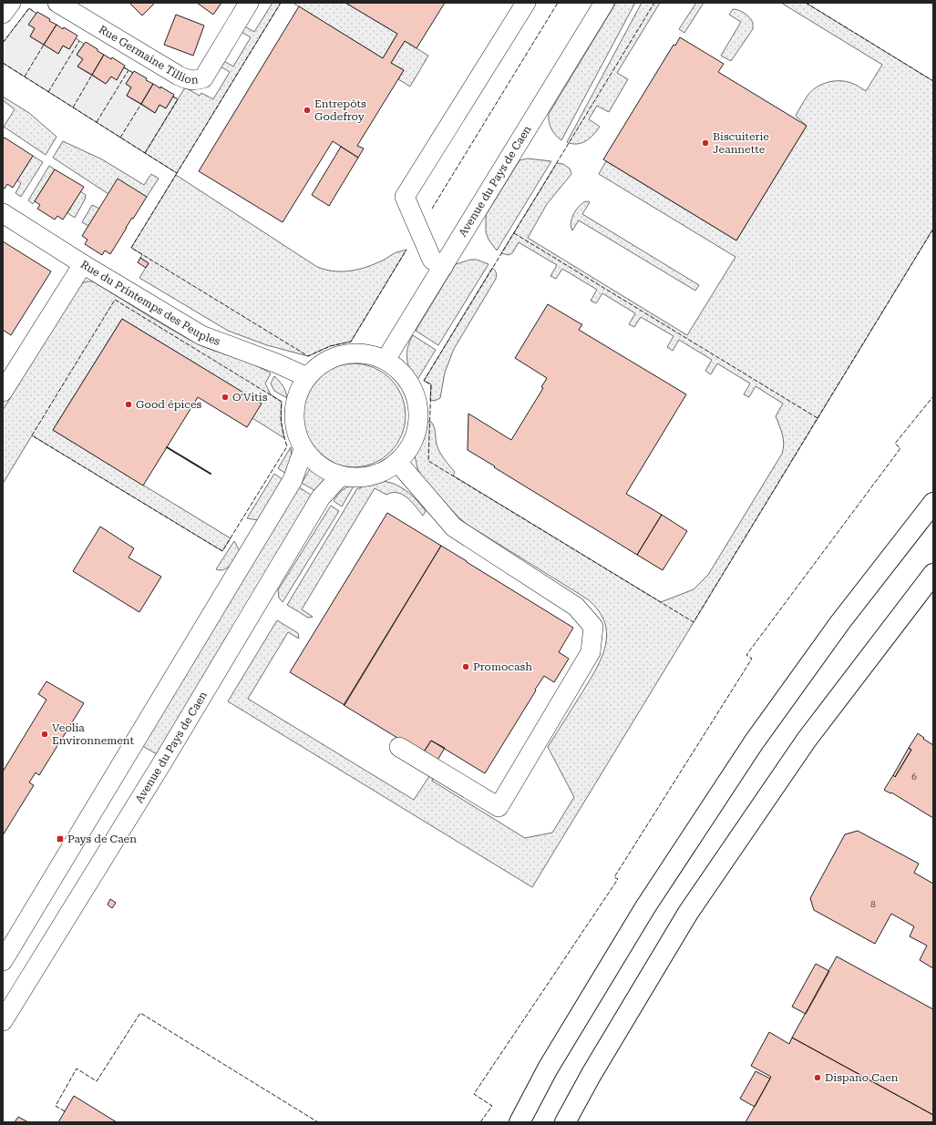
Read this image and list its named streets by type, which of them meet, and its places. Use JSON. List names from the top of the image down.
{
  "streets": {
    "street": ["Rue Germaine Tillion", "Avenue du Pays de Caen", "Rue du Printemps des Peuples"]
  },
  "crossings": [
    ["Avenue du Pays de Caen", "Rue du Printemps des Peuples"]
  ],
  "places": {
    "other": [
      "Entrepôts Godefroy",
      "Biscuiterie Jeannette",
      "O'Vitis",
      "Good épices",
      "Promocash",
      "Veolia Environnement",
      "Dispano Caen"
    ],
    "transit": ["Pays de Caen"]
  },
  "house_numbers": ["6", "8"]
}
